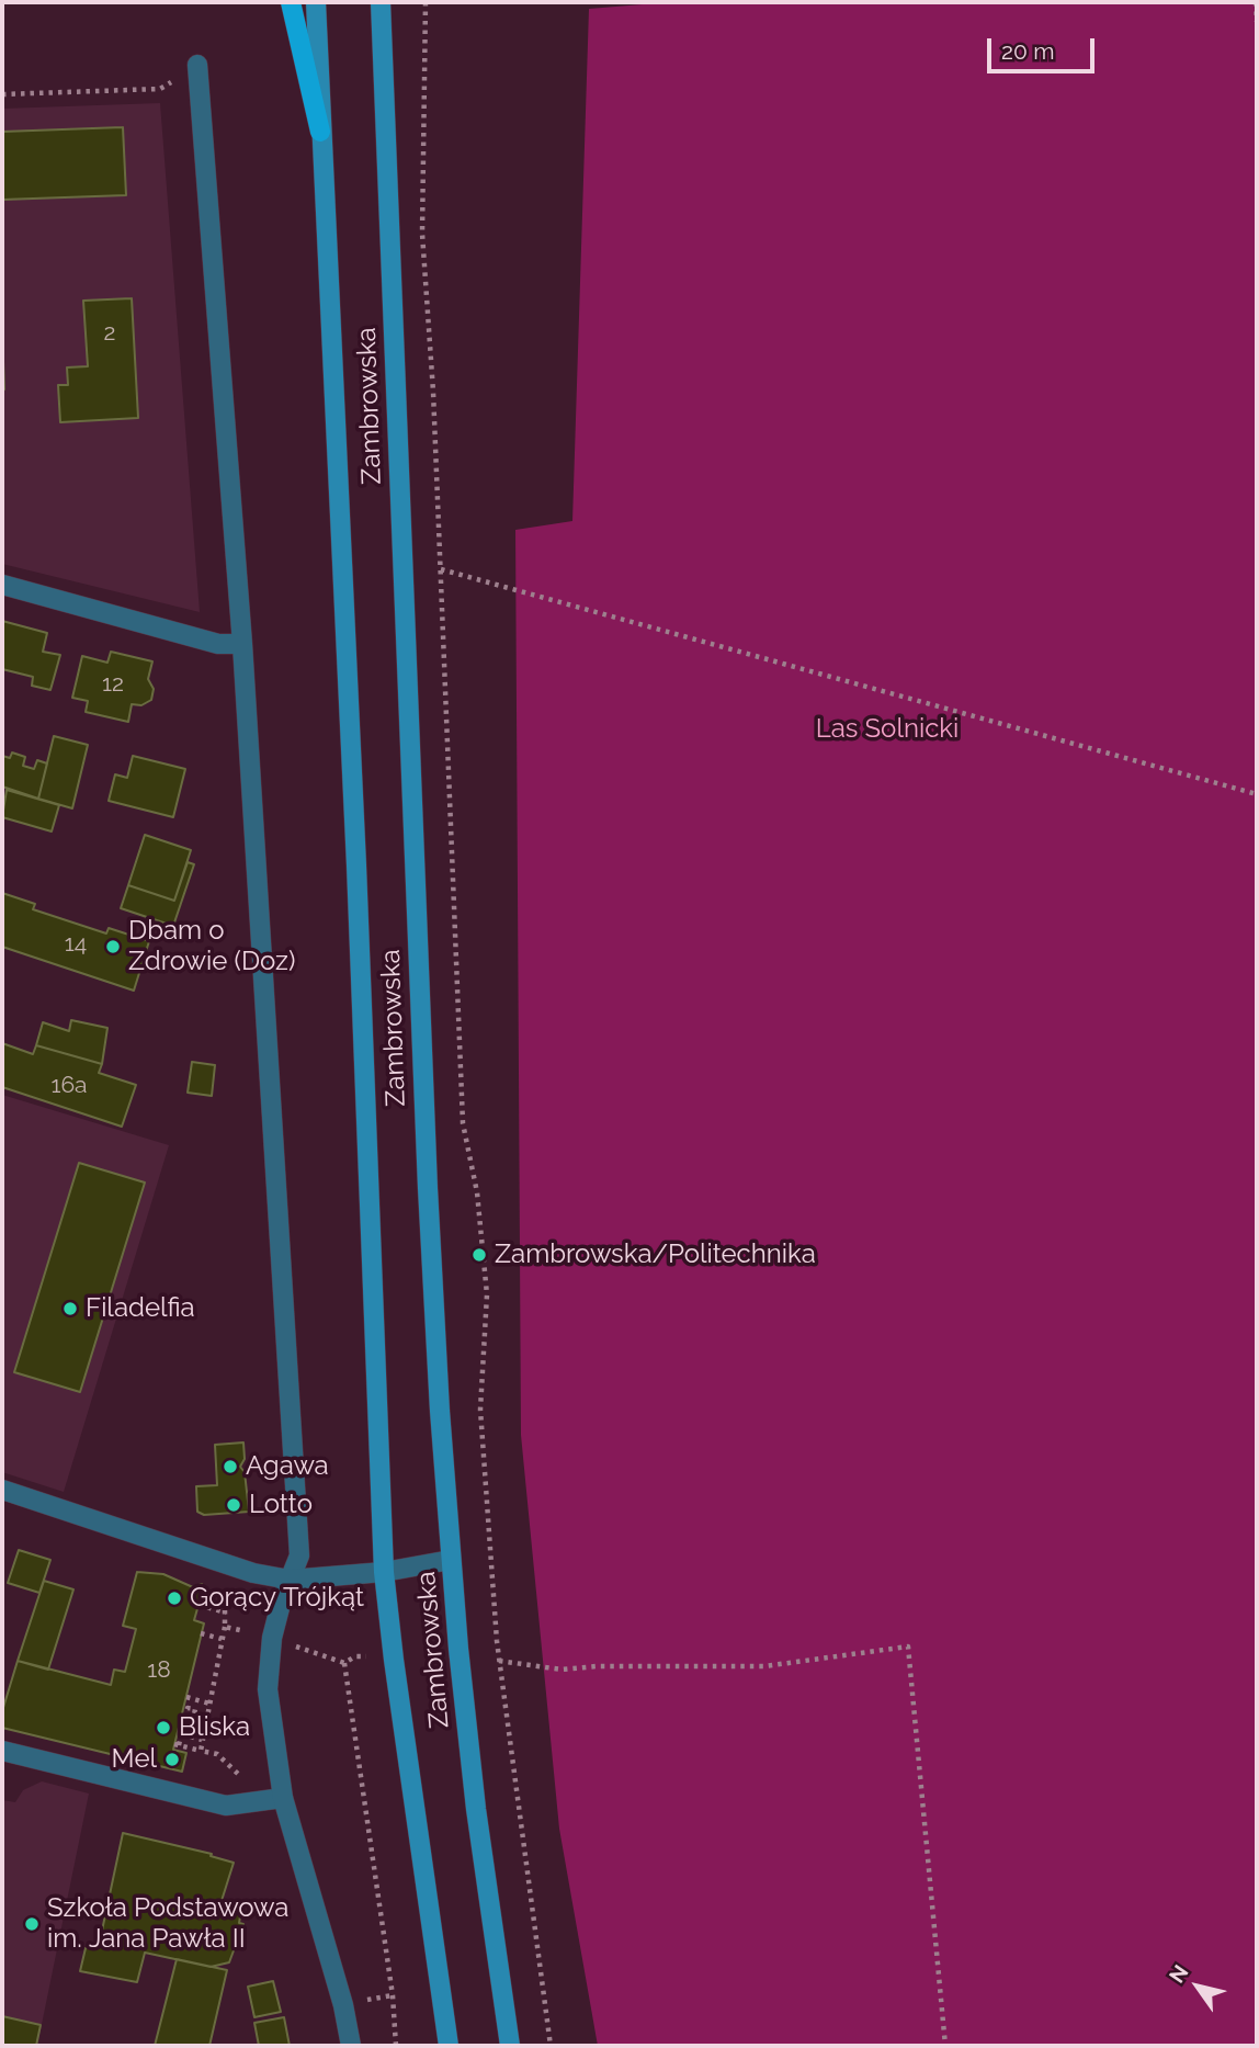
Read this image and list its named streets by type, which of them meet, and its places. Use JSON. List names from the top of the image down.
{
  "streets": {
    "main road": ["Zambrowska"]
  },
  "parks": ["Las Solnicki"],
  "places": [
    "Dbam o Zdrowie (Doz)",
    "Zambrowska/Politechnika",
    "Filadelfia",
    "Agawa",
    "Lotto",
    "Gorący Trójkąt",
    "Bliska",
    "Mel",
    "Szkoła Podstawowa im. Jana Pawła II"
  ],
  "house_numbers": [
    "2",
    "12",
    "14",
    "16a",
    "18"
  ],
  "scale_bar": "20 m",
  "north": "top left"
}
